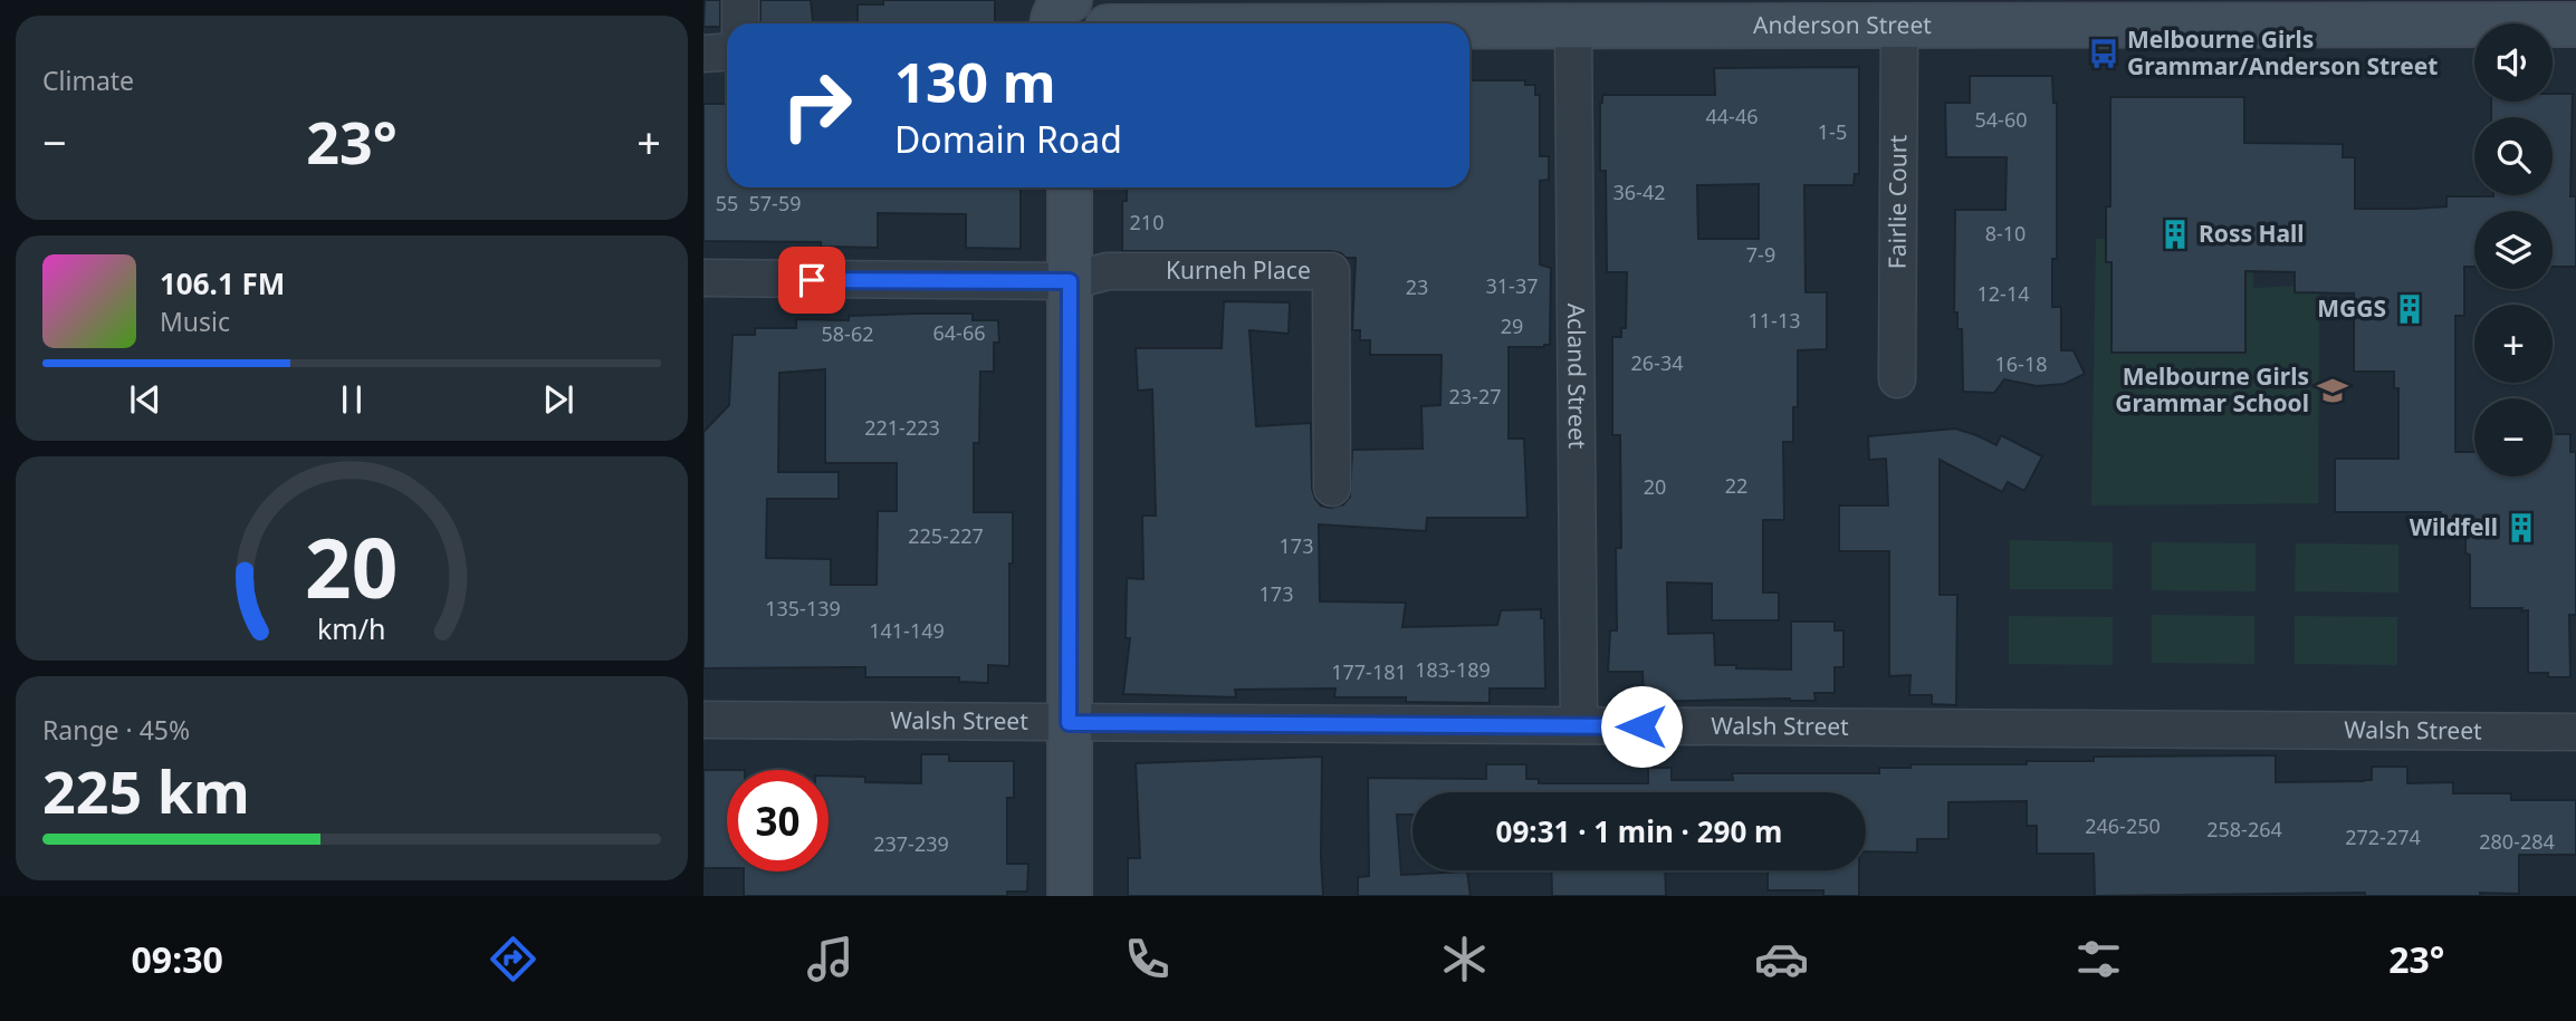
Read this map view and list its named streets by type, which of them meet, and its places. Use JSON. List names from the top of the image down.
{
  "streets": {
    "street": [
      "Anderson Street",
      "Fairlie Court",
      "Kurneh Place",
      "Acland Street",
      "Walsh Street"
    ]
  },
  "crossings": [
    ["Anderson Street", "Fairlie Court"],
    ["Anderson Street", "Acland Street"],
    ["Acland Street", "Walsh Street"]
  ],
  "places": {
    "bus stop": ["Melbourne Girls Grammar/Anderson Street"],
    "building": ["Ross Hall", "MGGS", "Wildfell"],
    "school or university": ["Melbourne Girls Grammar School"]
  },
  "house_numbers": [
    "44-46",
    "54-60",
    "1-5",
    "36-42",
    "55",
    "57-59",
    "210",
    "8-10",
    "7-9",
    "31-37",
    "23",
    "12-14",
    "11-13",
    "29",
    "64-66",
    "58-62",
    "26-34",
    "16-18",
    "23-27",
    "221-223",
    "22",
    "20",
    "225-227",
    "173",
    "173",
    "135-139",
    "141-149",
    "183-189",
    "177-181",
    "246-250",
    "258-264",
    "272-274",
    "280-284",
    "237-239"
  ],
  "page": {
    "tile": [
      "Climate",
      ["Range · 45%", "225 km"]
    ],
    "map_buttons": ["+", "−"],
    "turn": ["130 m", "Domain Road"],
    "heat": ["−", "23°", "+"],
    "song": ["106.1 FM", "Music"],
    "limit": "30",
    "trip": "09:31 · 1 min · 290 m",
    "tabs": ["09:30", "23°"],
    "gauge": ["20", "km/h"]
  }
}
